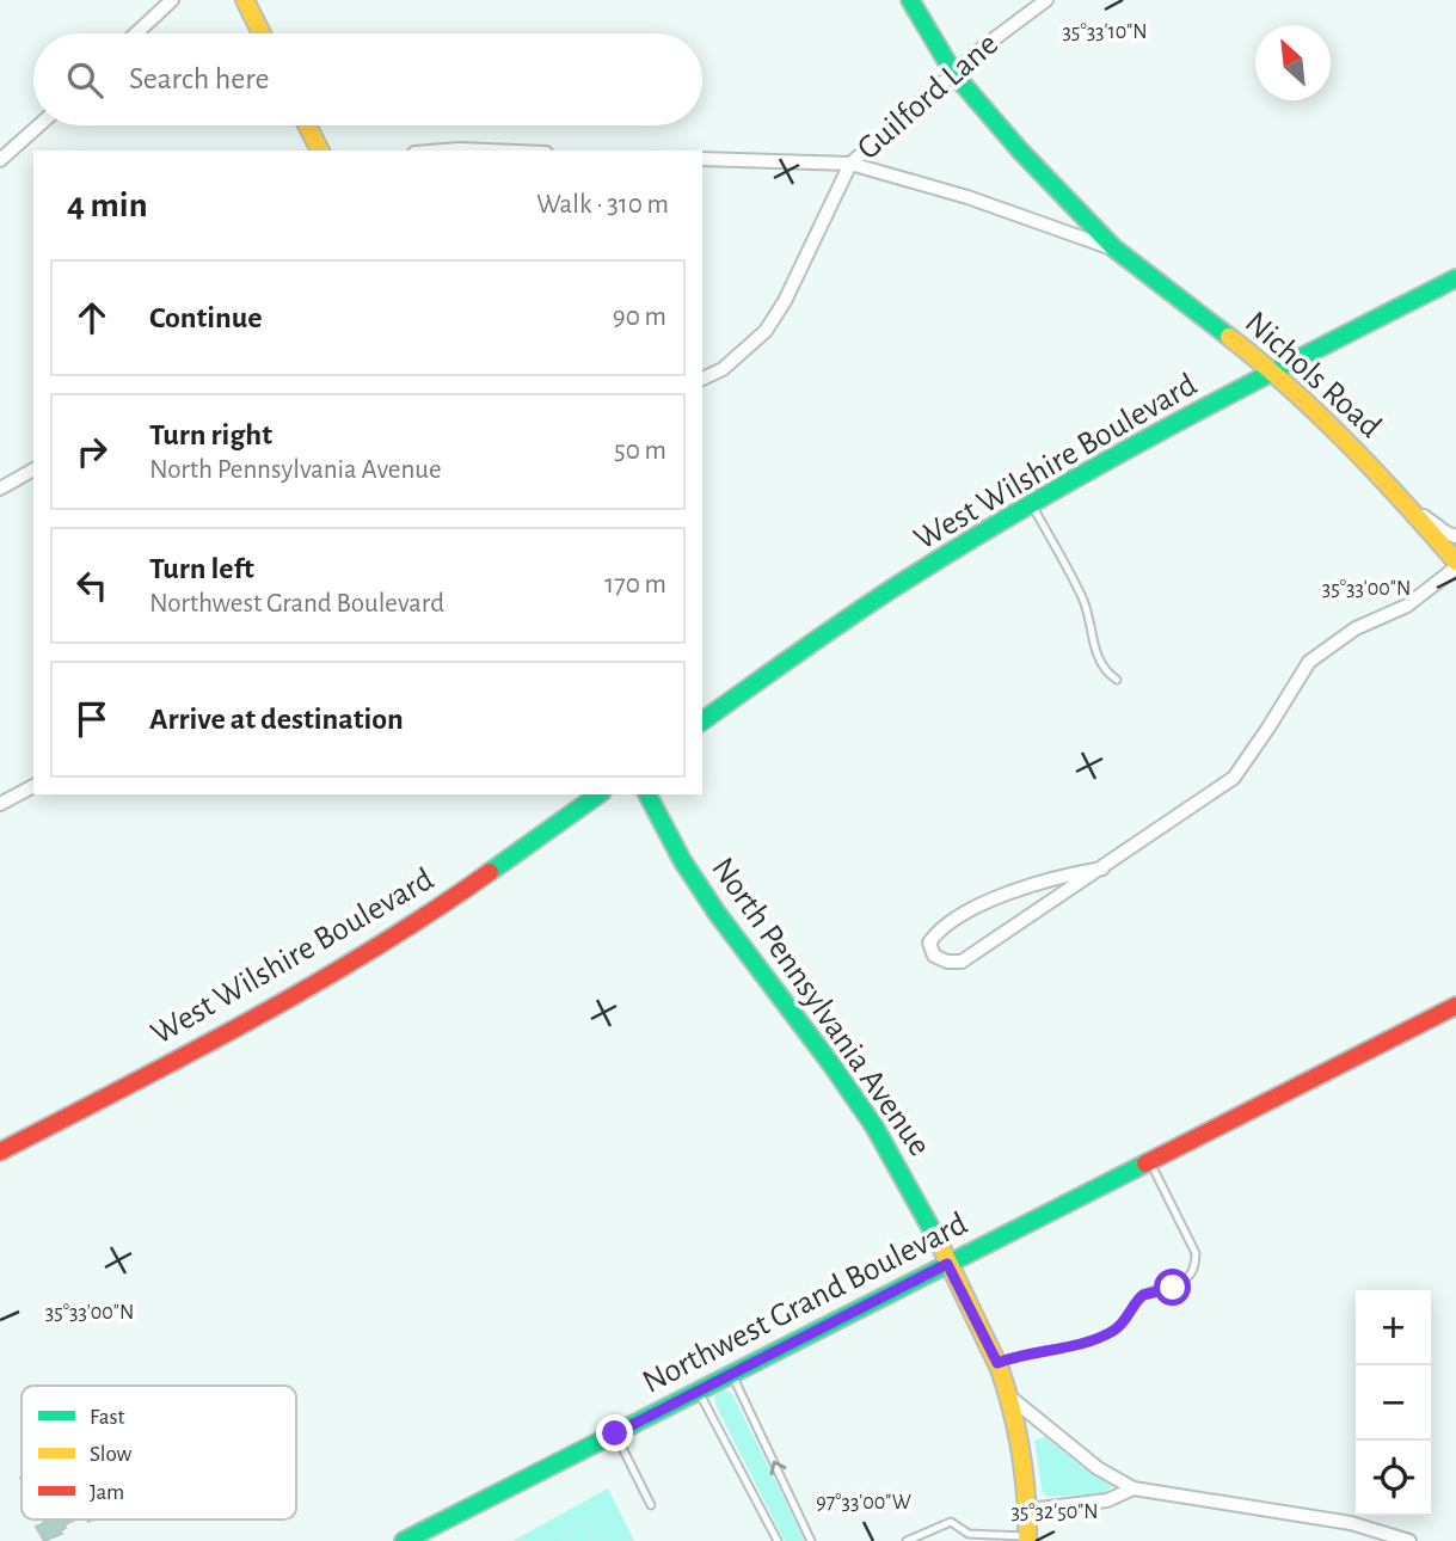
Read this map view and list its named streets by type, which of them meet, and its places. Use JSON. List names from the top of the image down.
{
  "streets": {
    "street": [
      "Guilford Lane",
      "Nichols Road",
      "West Wilshire Boulevard",
      "North Pennsylvania Avenue",
      "Northwest Grand Boulevard"
    ]
  },
  "crossings": [
    ["Guilford Lane", "Nichols Road"],
    ["Nichols Road", "West Wilshire Boulevard"],
    ["North Pennsylvania Avenue", "Northwest Grand Boulevard"]
  ],
  "legend": ["Fast", "Slow", "Jam"],
  "north": "top left",
  "page": {
    "search": "Search here",
    "heading": ["4 min", "Walk · 310 m"],
    "list": [
      ["Continue", "90 m"],
      ["Turn right", "North Pennsylvania Avenue", "50 m"],
      ["Turn left", "Northwest Grand Boulevard", "170 m"],
      "Arrive at destination"
    ],
    "map_buttons": ["+", "−"]
  },
  "coordinates": [
    "35°33'10\"N",
    "35°33'00\"N",
    "97°33'00\"W",
    "35°32'50\"N"
  ]
}
